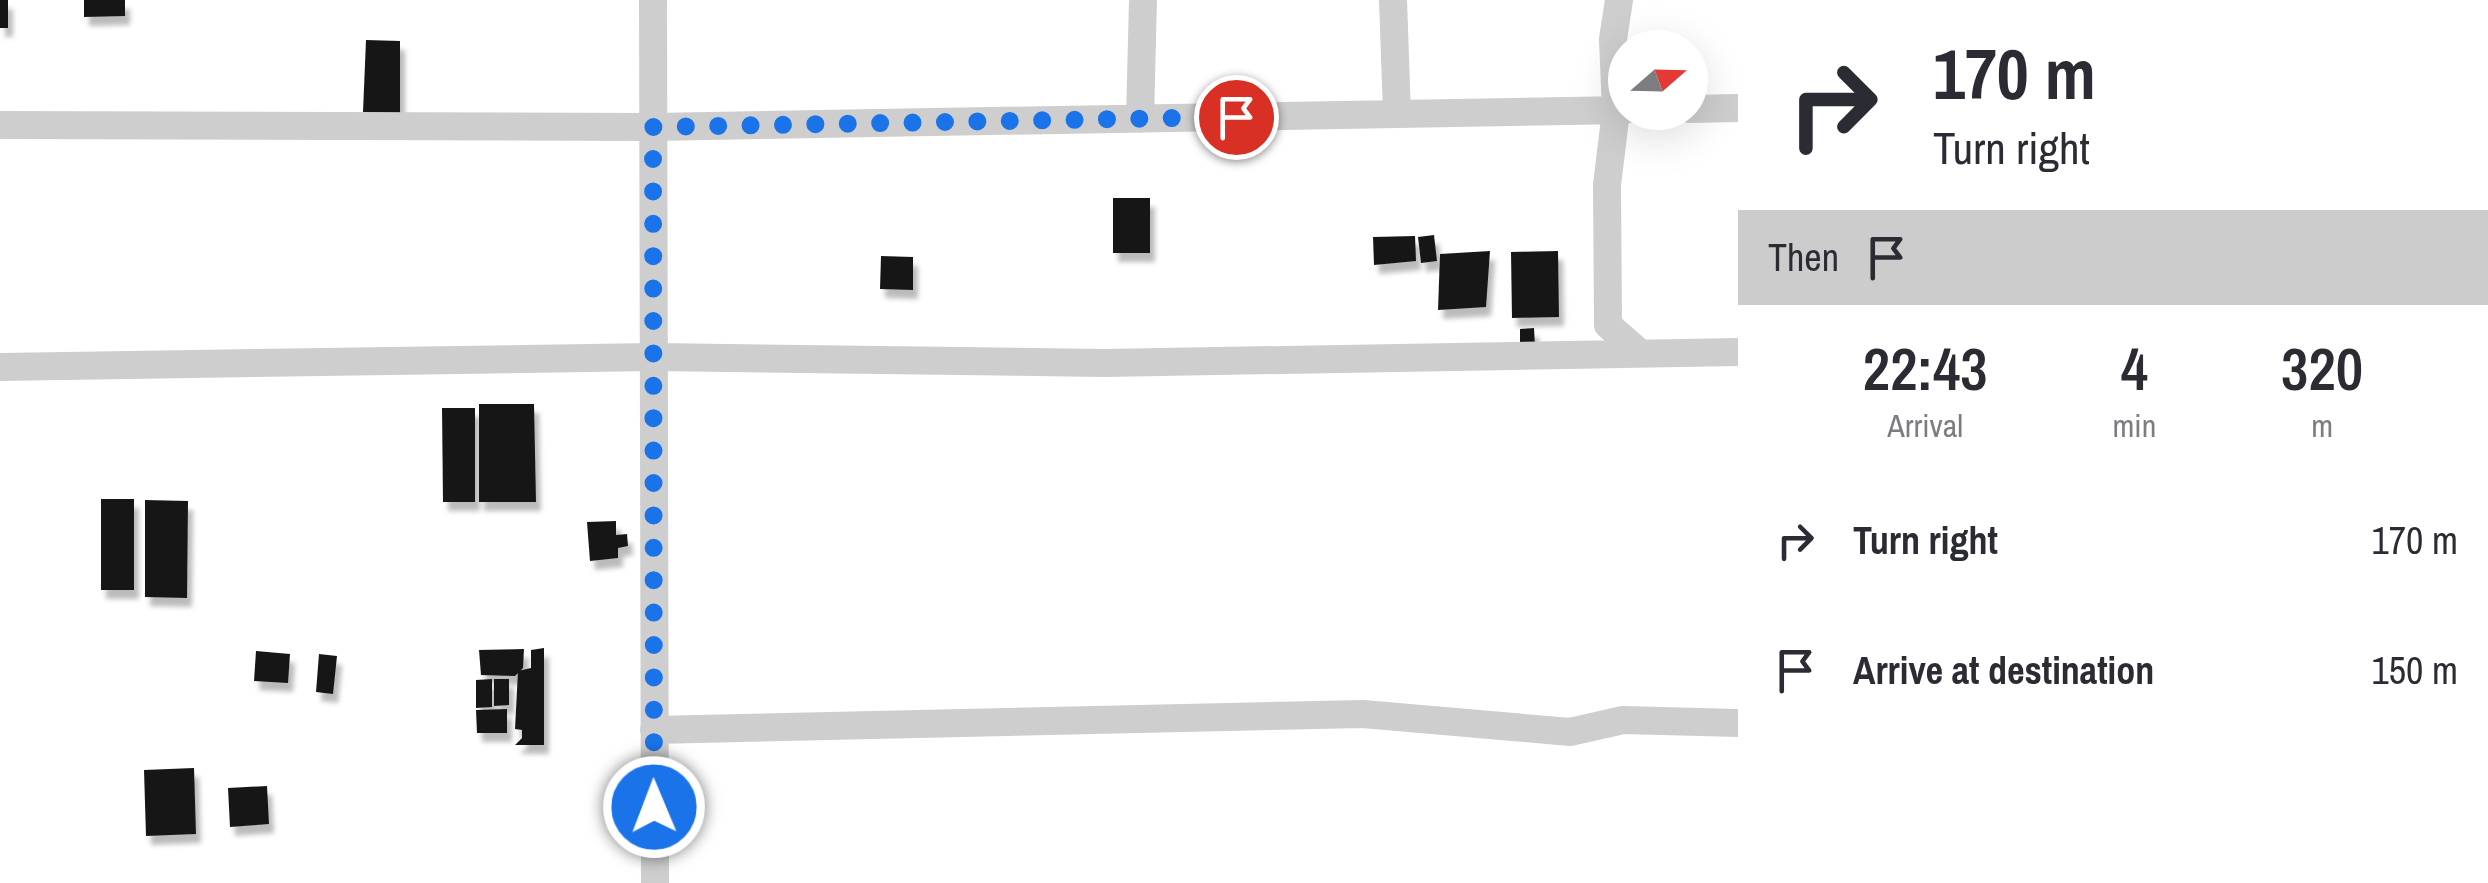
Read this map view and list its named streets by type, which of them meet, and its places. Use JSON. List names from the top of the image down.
{
  "north": "right",
  "page": {
    "turn": ["170 m", "Turn right"],
    "then": "Then",
    "eta": [
      "22:43",
      "Arrival",
      "4",
      "min",
      "320",
      "m"
    ],
    "list": [
      {
        "name": "Turn right",
        "value": "170 m"
      },
      {
        "name": "Arrive at destination",
        "value": "150 m"
      }
    ]
  }
}
